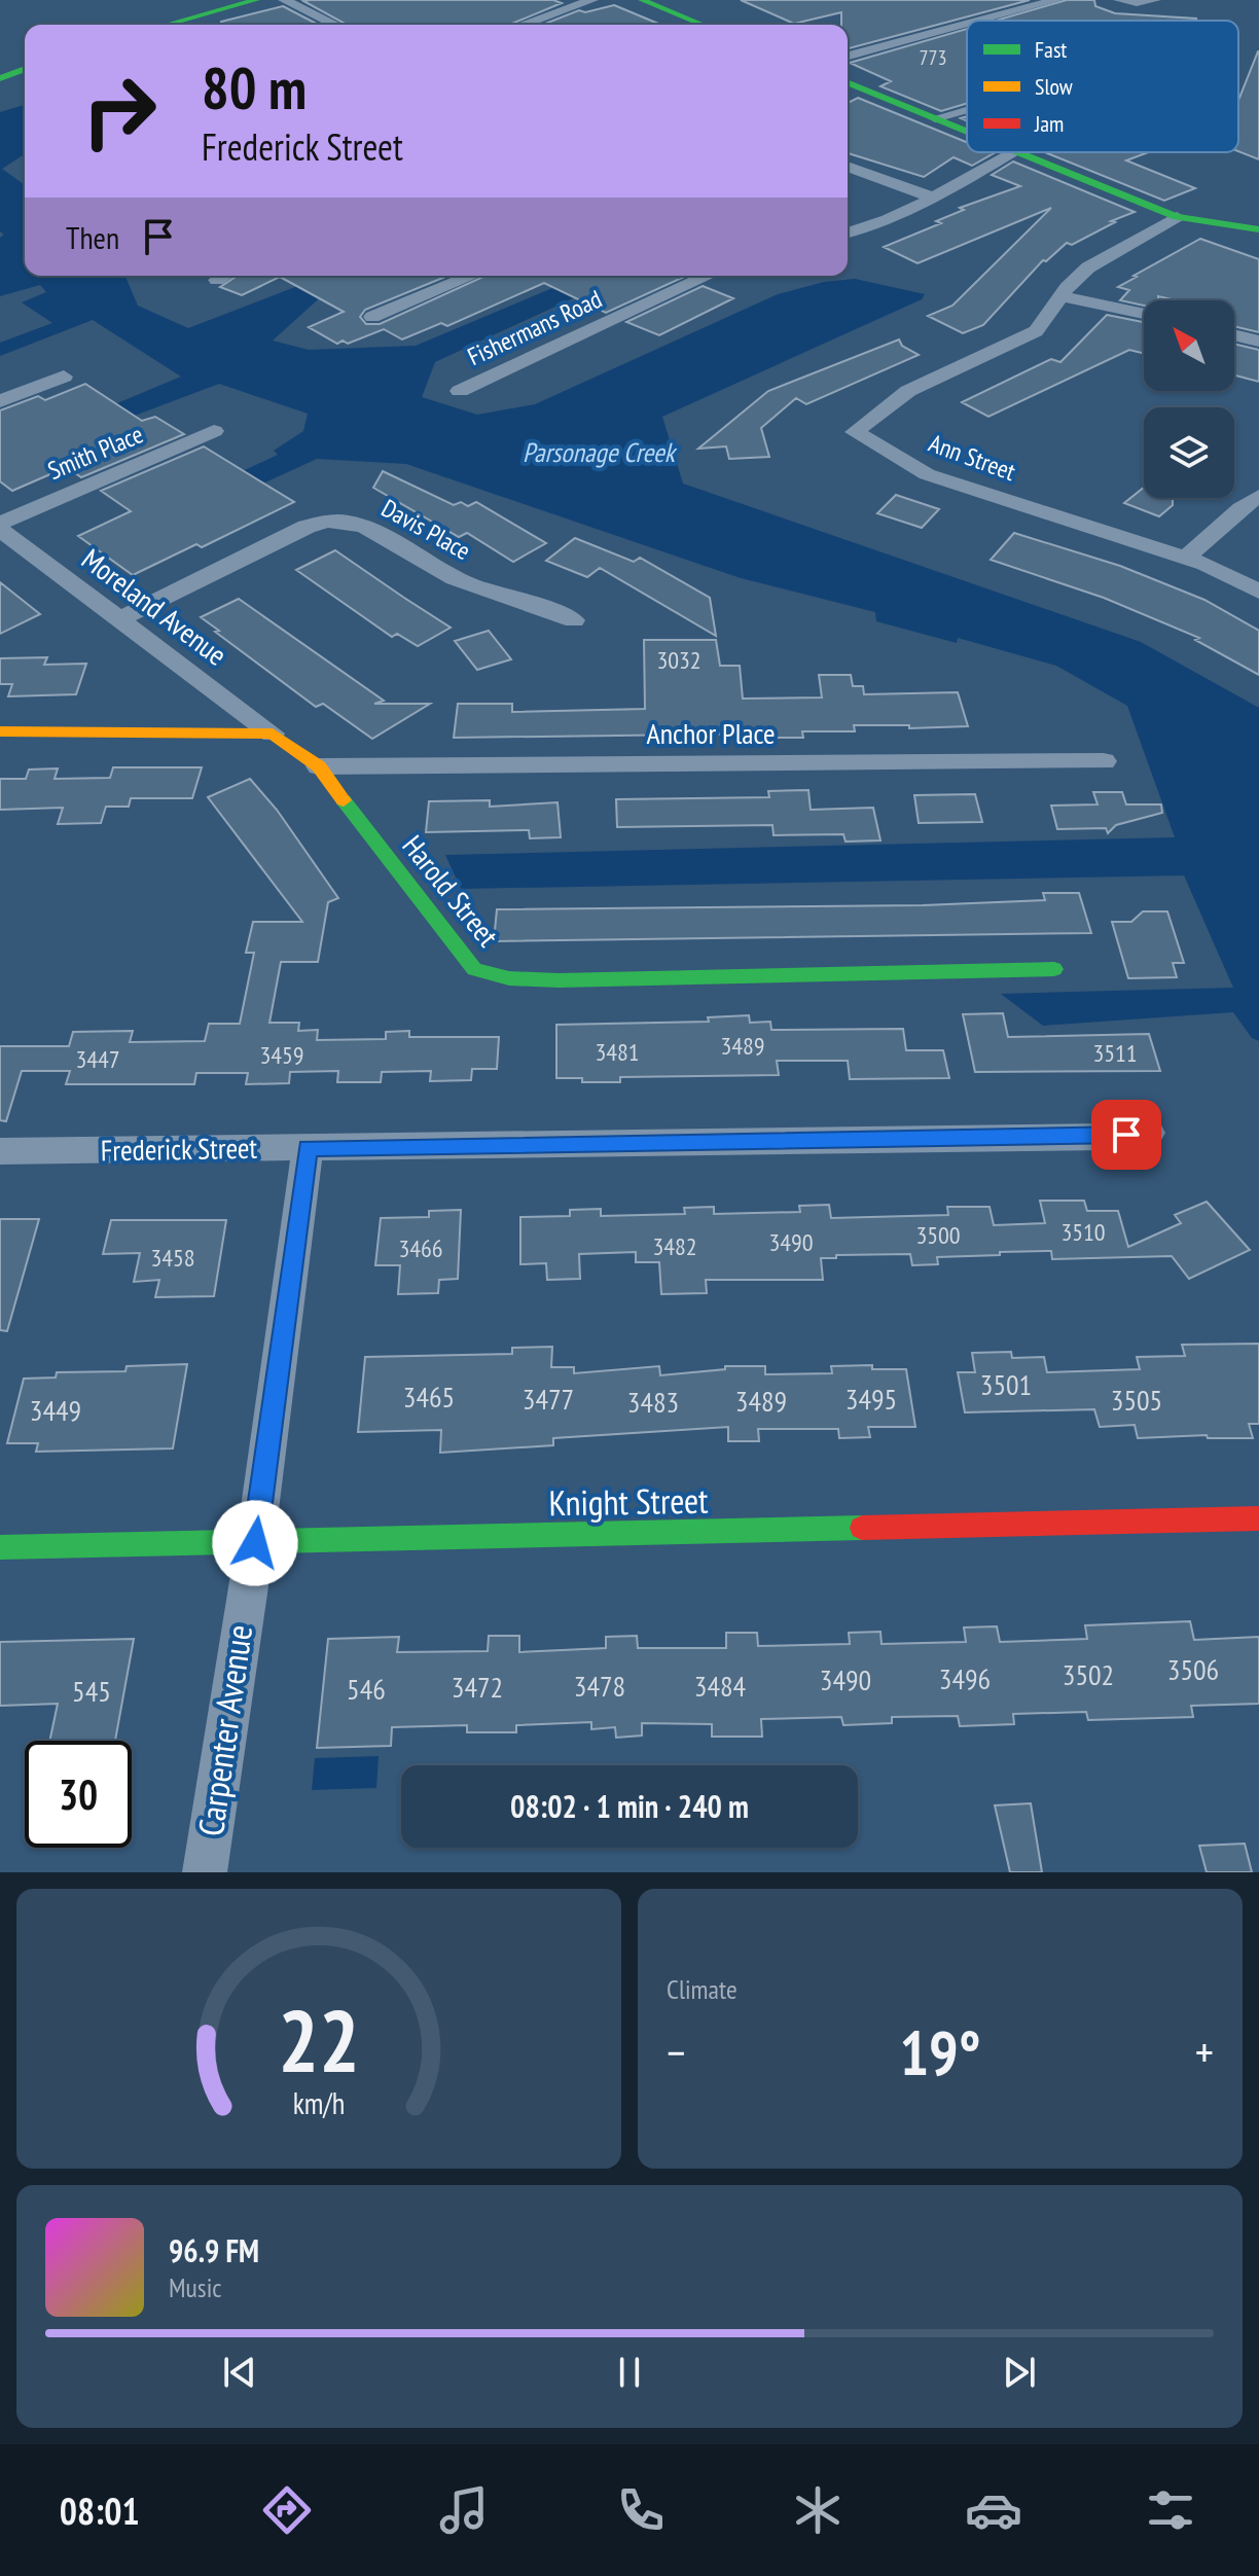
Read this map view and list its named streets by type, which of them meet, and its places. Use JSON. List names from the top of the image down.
{
  "streets": {
    "street": [
      "Fishermans Road",
      "Smith Place",
      "Ann Street",
      "Davis Place",
      "Moreland Avenue",
      "Anchor Place",
      "Harold Street",
      "Frederick Street",
      "Knight Street",
      "Carpenter Avenue"
    ]
  },
  "crossings": [
    ["Davis Place", "Moreland Avenue"],
    ["Moreland Avenue", "Harold Street"],
    ["Anchor Place", "Harold Street"],
    ["Frederick Street", "Carpenter Avenue"],
    ["Knight Street", "Carpenter Avenue"]
  ],
  "water": ["Parsonage Creek"],
  "house_numbers": [
    "773",
    "3032",
    "3489",
    "3481",
    "3511",
    "3459",
    "3447",
    "3510",
    "3500",
    "3490",
    "3482",
    "3466",
    "3458",
    "3501",
    "3465",
    "3477",
    "3495",
    "3505",
    "3489",
    "3483",
    "3449",
    "3506",
    "3502",
    "3496",
    "3490",
    "3478",
    "3484",
    "3472",
    "546",
    "545"
  ],
  "legend": ["Fast", "Slow", "Jam"],
  "north": "top left",
  "page": {
    "turn": ["80 m", "Frederick Street"],
    "then": "Then",
    "limit": "30",
    "trip": "08:02 · 1 min · 240 m",
    "tile": "Climate",
    "heat": ["−", "19°", "+"],
    "song": ["96.9 FM", "Music"],
    "tabs": "08:01",
    "gauge": ["22", "km/h"]
  }
}
